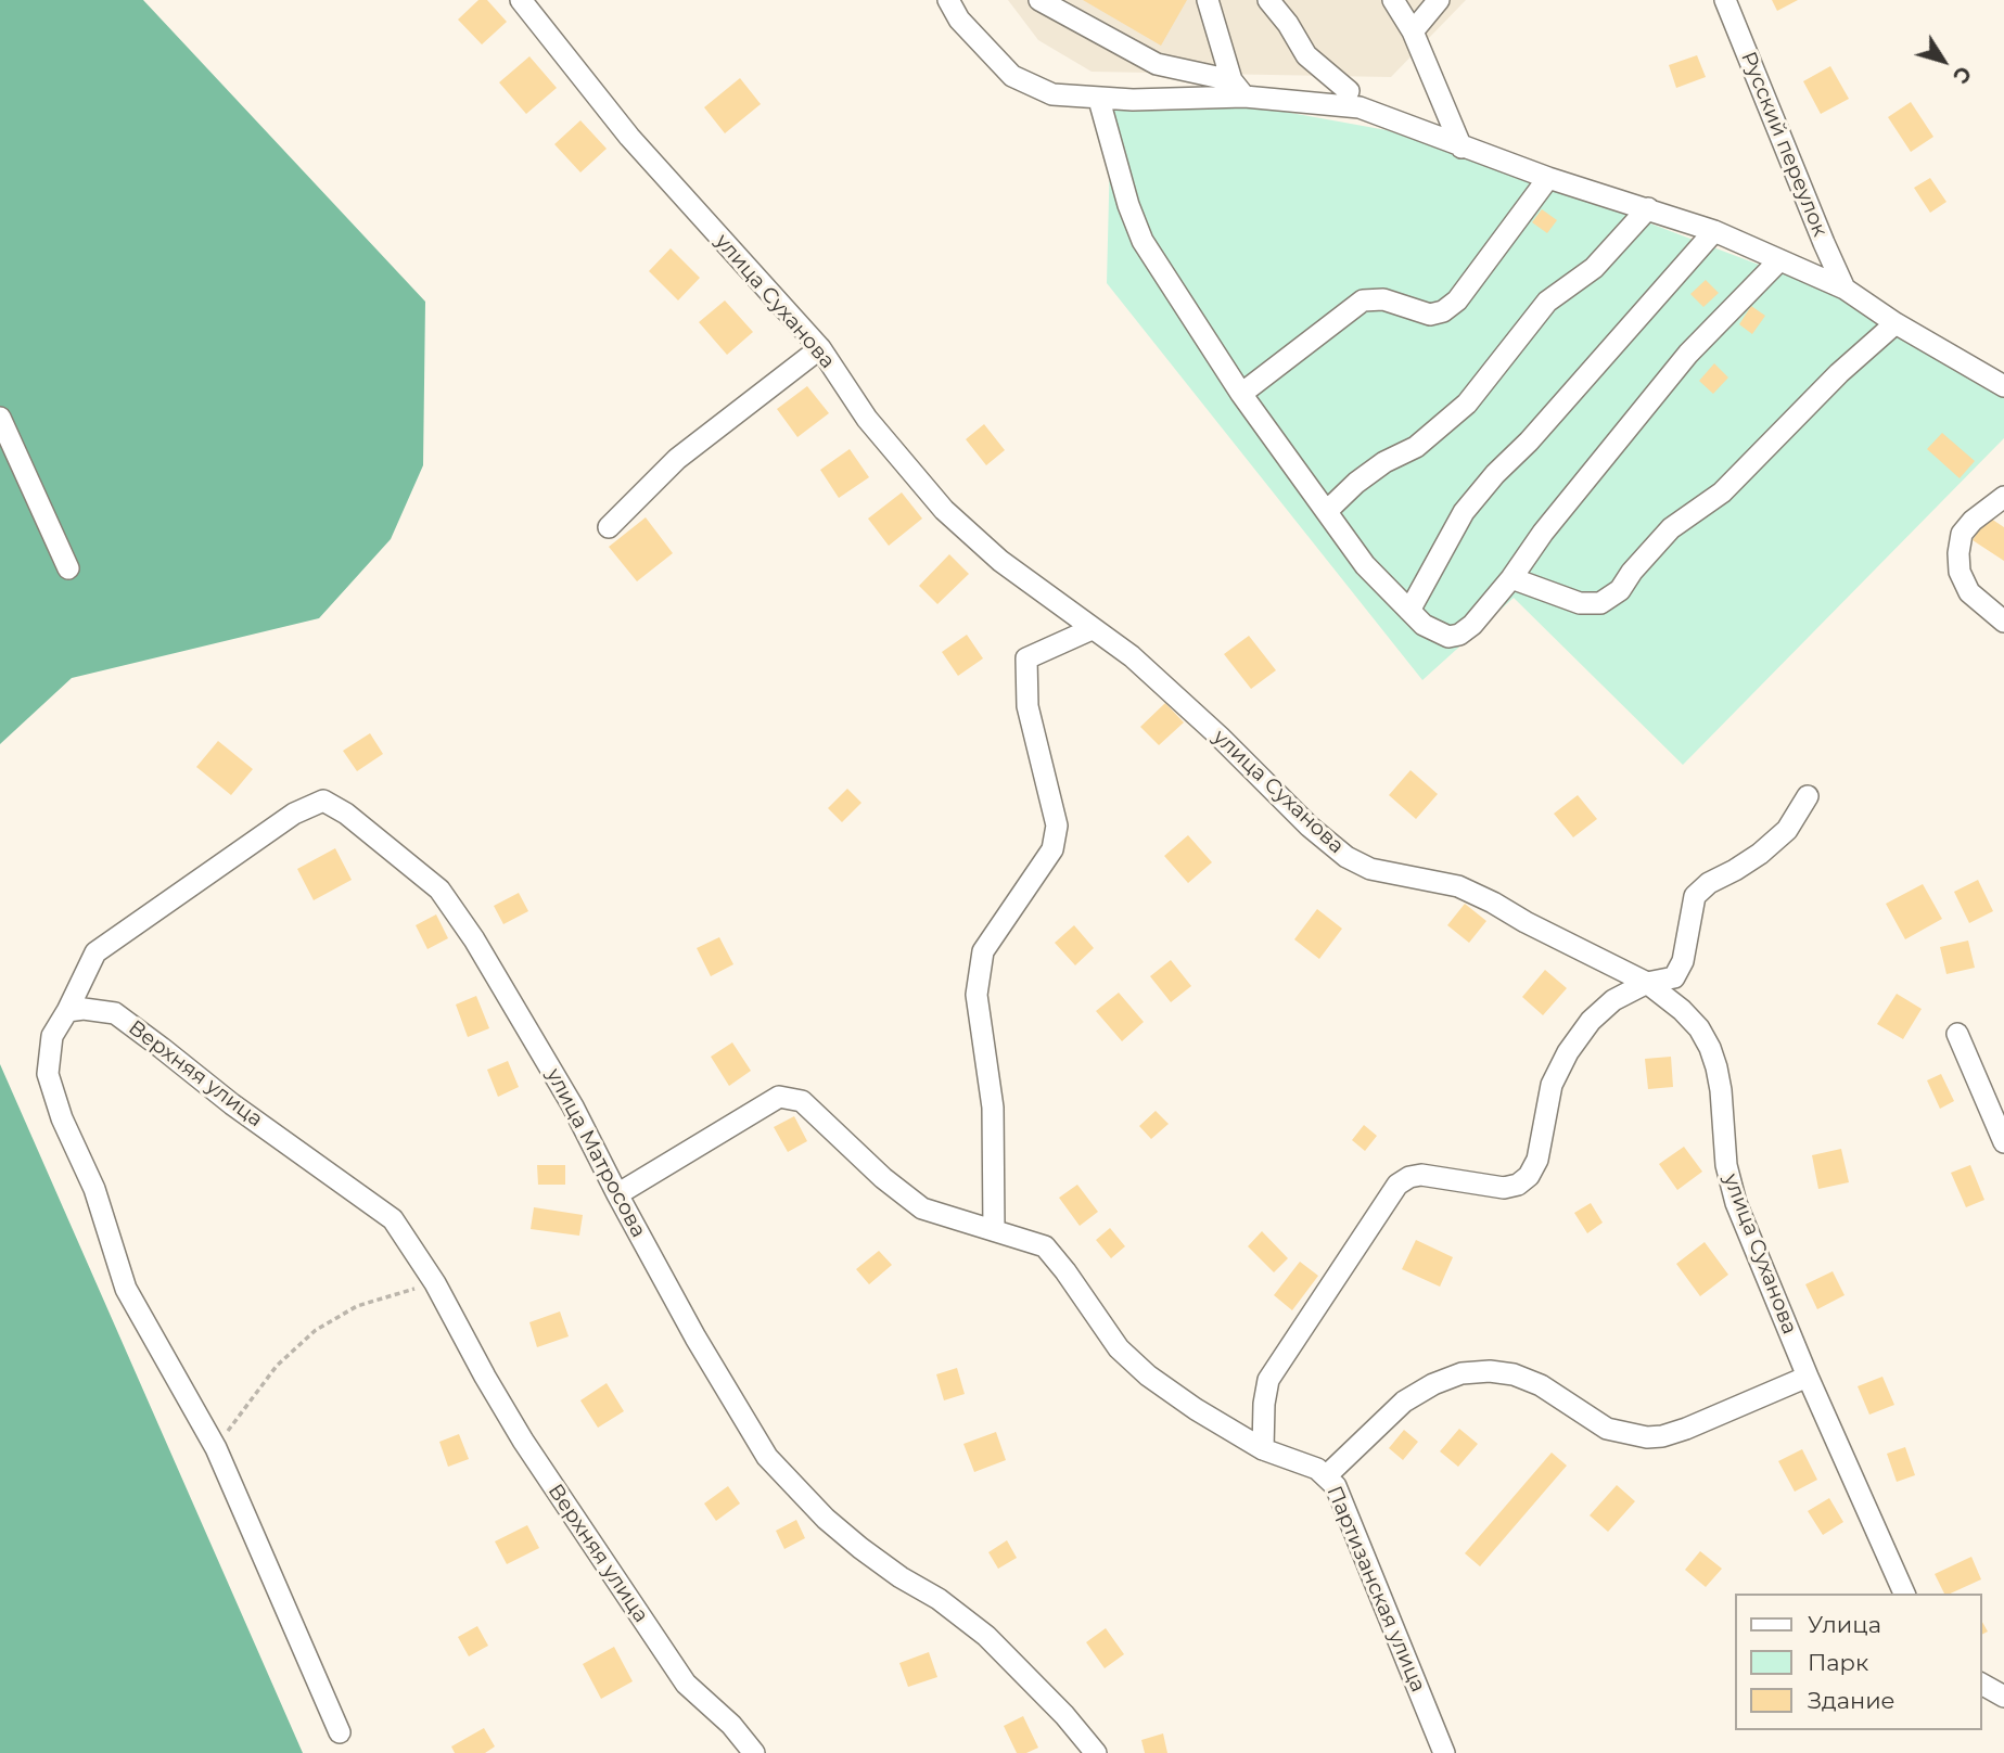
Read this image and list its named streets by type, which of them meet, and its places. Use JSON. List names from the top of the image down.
{
  "streets": {
    "street": [
      "Русский переулок",
      "улица Суханова",
      "Верхняя улица",
      "улица Матросова",
      "Партизанская улица"
    ]
  },
  "crossings": [
    ["Верхняя улица", "улица Матросова"],
    ["улица Матросова", "Партизанская улица"]
  ],
  "legend": ["Улица", "Парк", "Здание"],
  "north": "bottom right"
}
